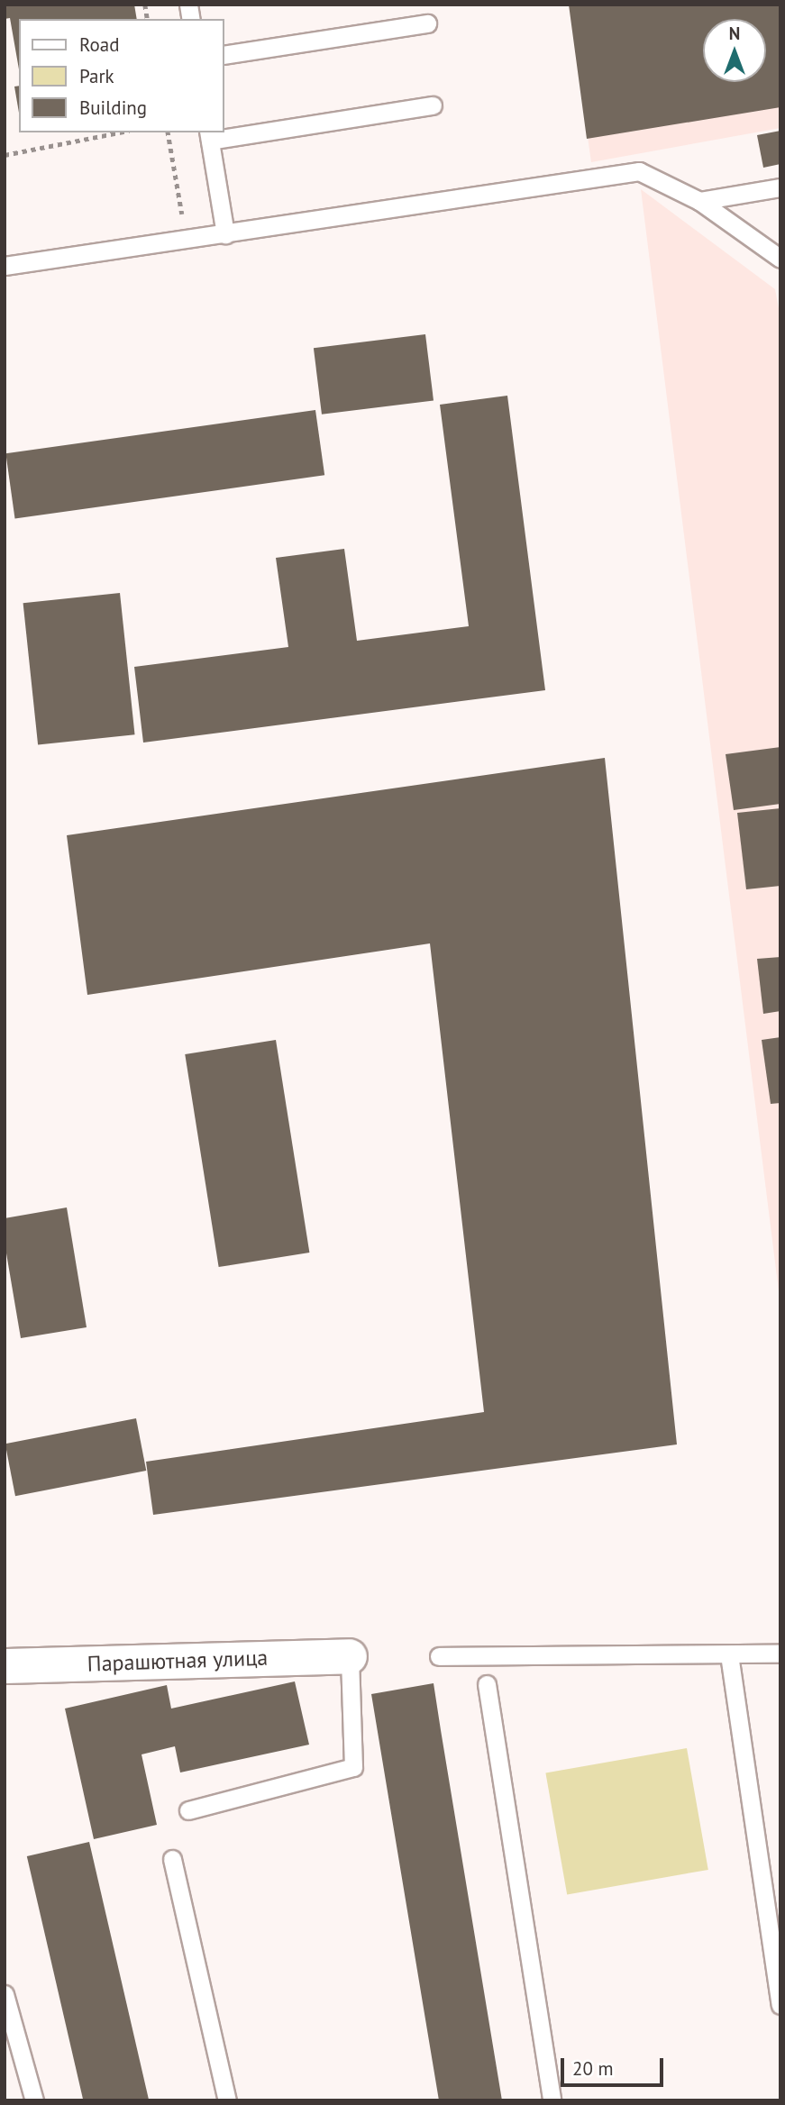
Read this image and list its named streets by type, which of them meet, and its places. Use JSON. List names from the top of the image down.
{
  "streets": {
    "street": ["Парашютная улица"]
  },
  "legend": ["Road", "Park", "Building"],
  "scale_bar": "20 m",
  "north": "top"
}
